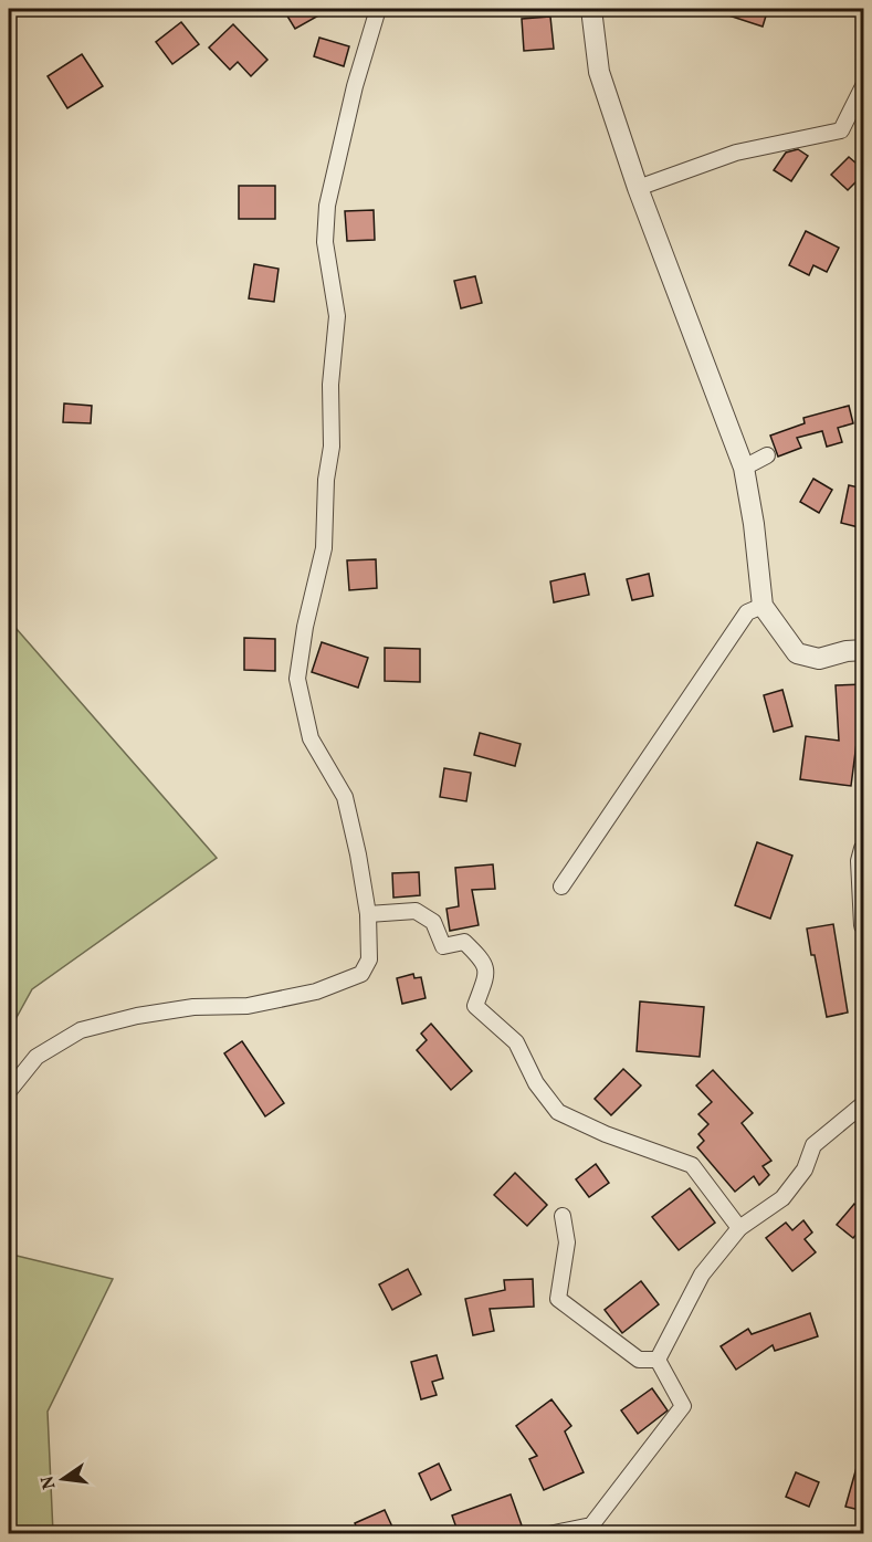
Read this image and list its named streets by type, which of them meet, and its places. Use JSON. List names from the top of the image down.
{
  "north": "left"
}
